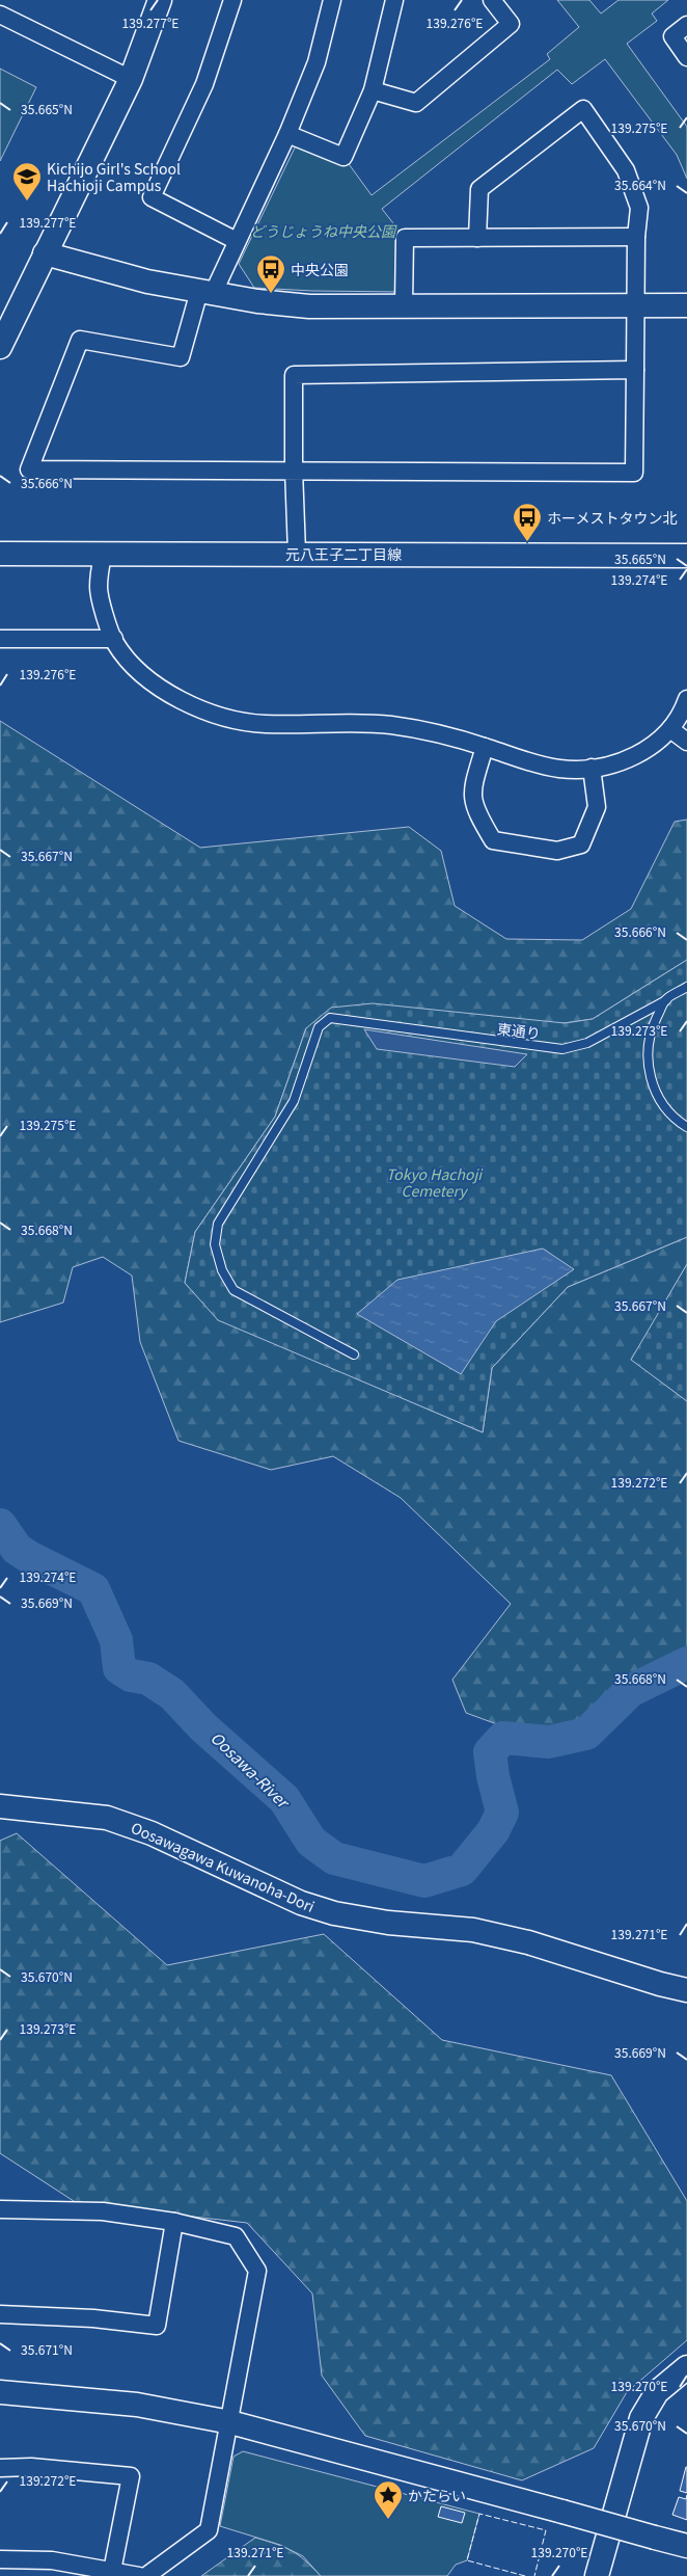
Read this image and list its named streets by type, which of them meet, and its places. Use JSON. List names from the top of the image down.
{
  "streets": {
    "street": ["元八王子二丁目線", "Oosawagawa Kuwanoha-Dori"],
    "lane": ["東通り"]
  },
  "water": ["Oosawa-River"],
  "parks": ["どうじょうね中央公園", "Tokyo Hachoji Cemetery"],
  "places": {
    "school or university": ["Kichijo Girl's School Hachioji Campus"],
    "bus stop": ["中央公園", "ホーメストタウン北"],
    "place": ["かたらい"]
  },
  "coordinates": [
    "139.277°E",
    "139.276°E",
    "35.665°N",
    "139.275°E",
    "35.664°N",
    "35.666°N",
    "139.274°E",
    "35.667°N",
    "139.273°E",
    "35.668°N",
    "139.272°E",
    "35.669°N",
    "139.271°E",
    "35.670°N",
    "35.671°N",
    "139.270°E"
  ]
}
